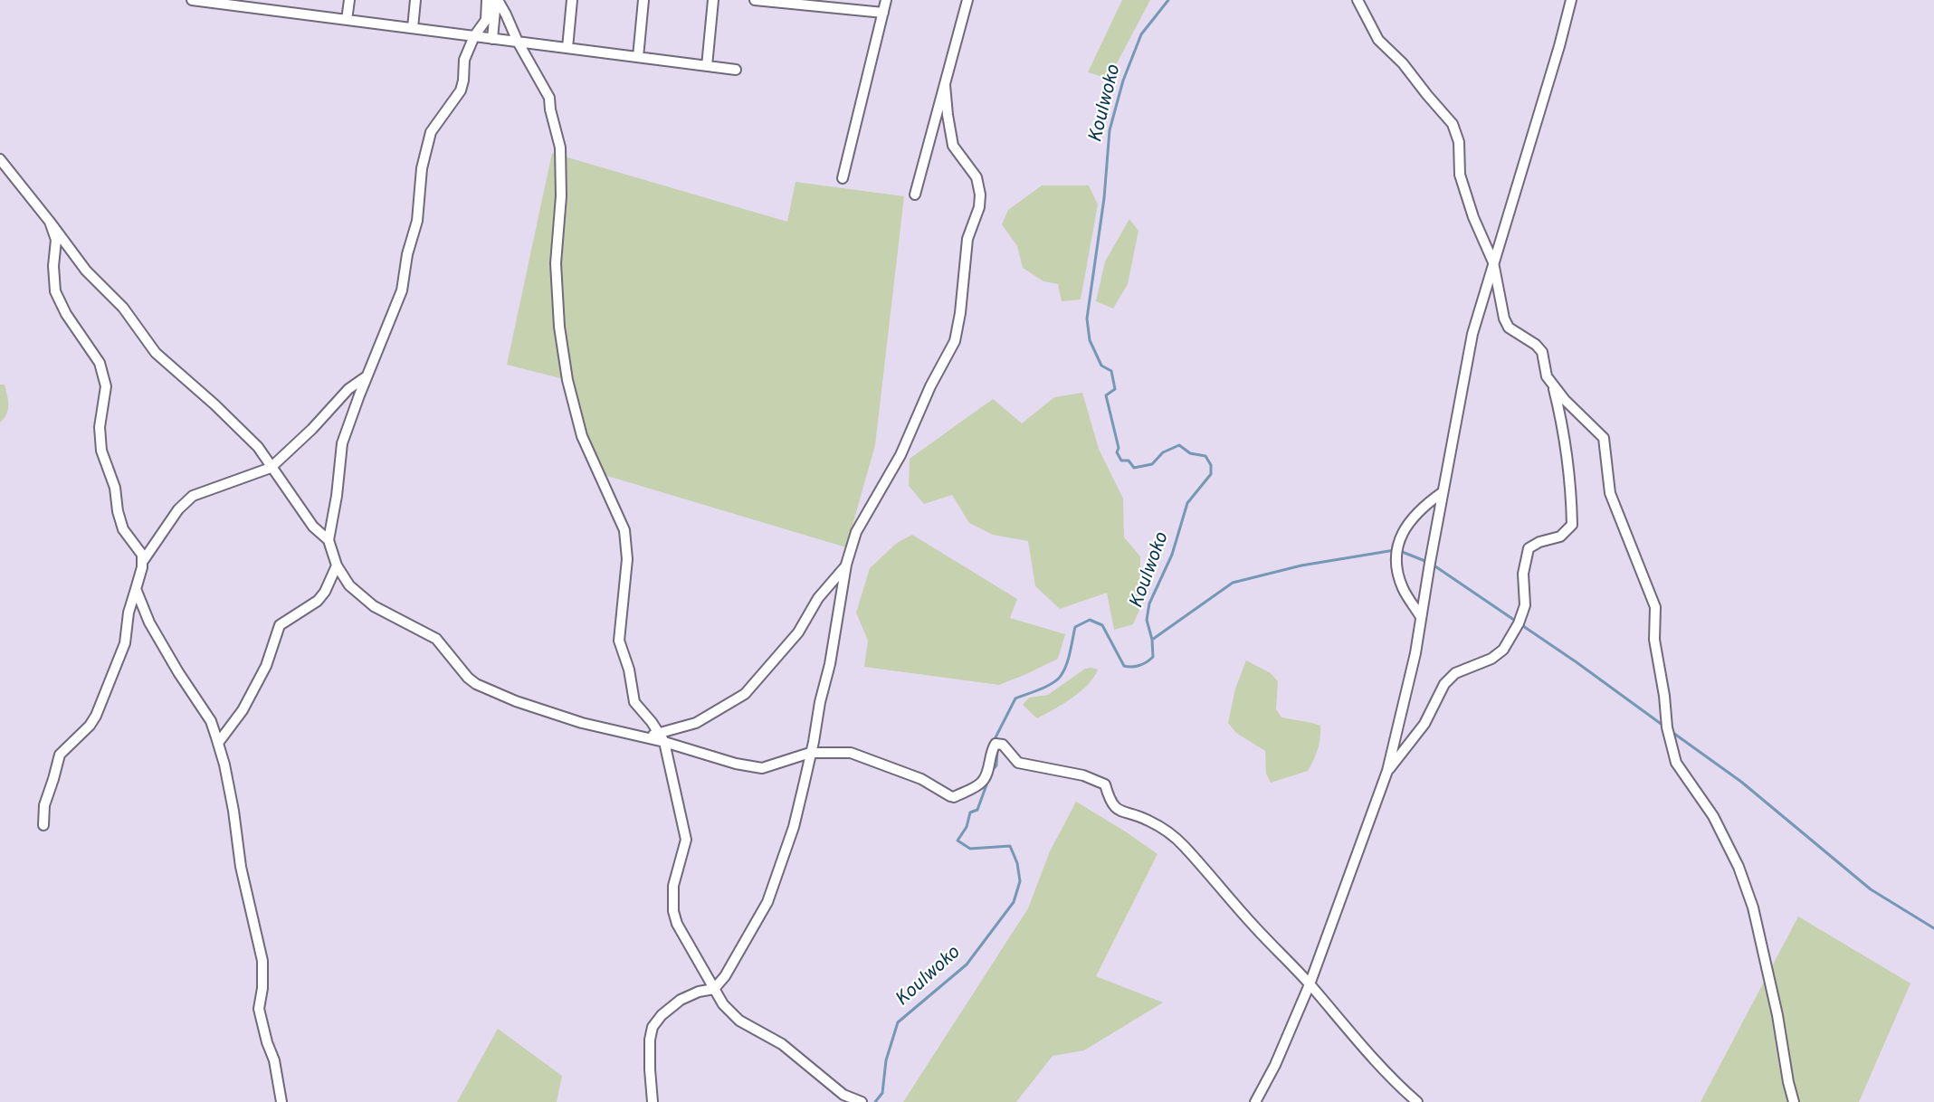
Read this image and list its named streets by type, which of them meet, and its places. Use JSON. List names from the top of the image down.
{
  "water": ["Koulwoko"]
}
